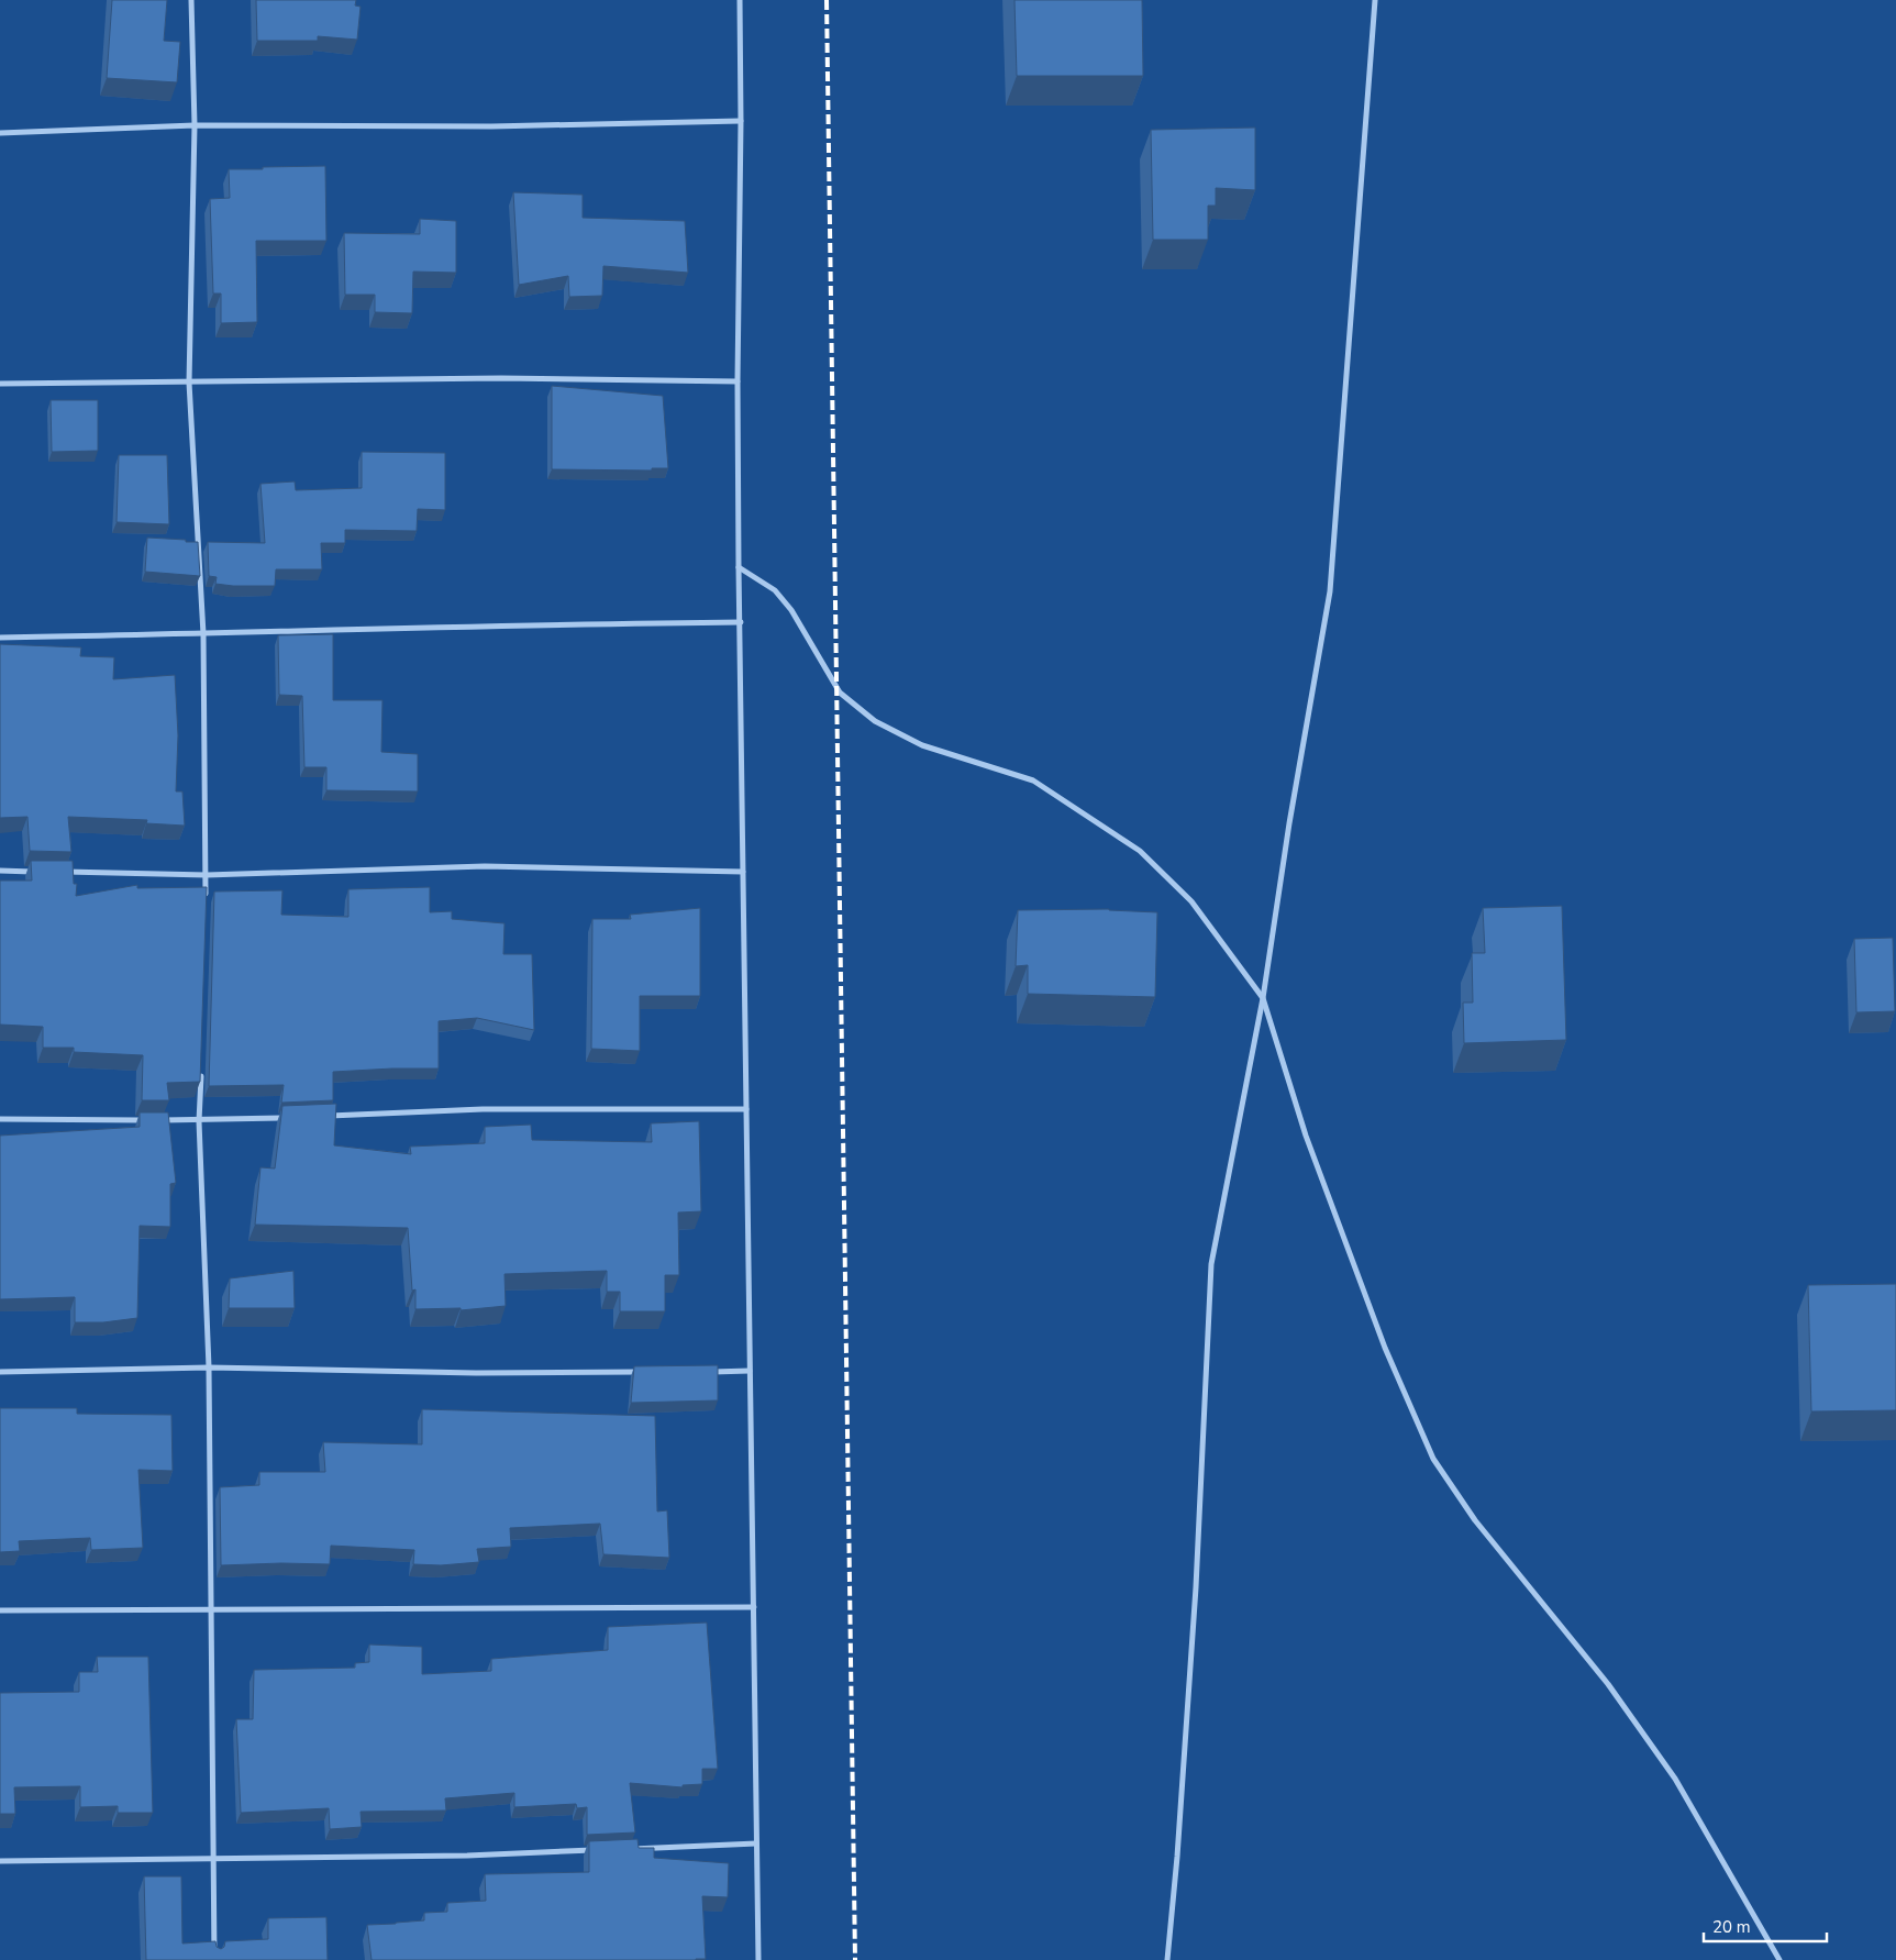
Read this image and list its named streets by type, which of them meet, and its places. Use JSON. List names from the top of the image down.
{
  "scale_bar": "20 m"
}
